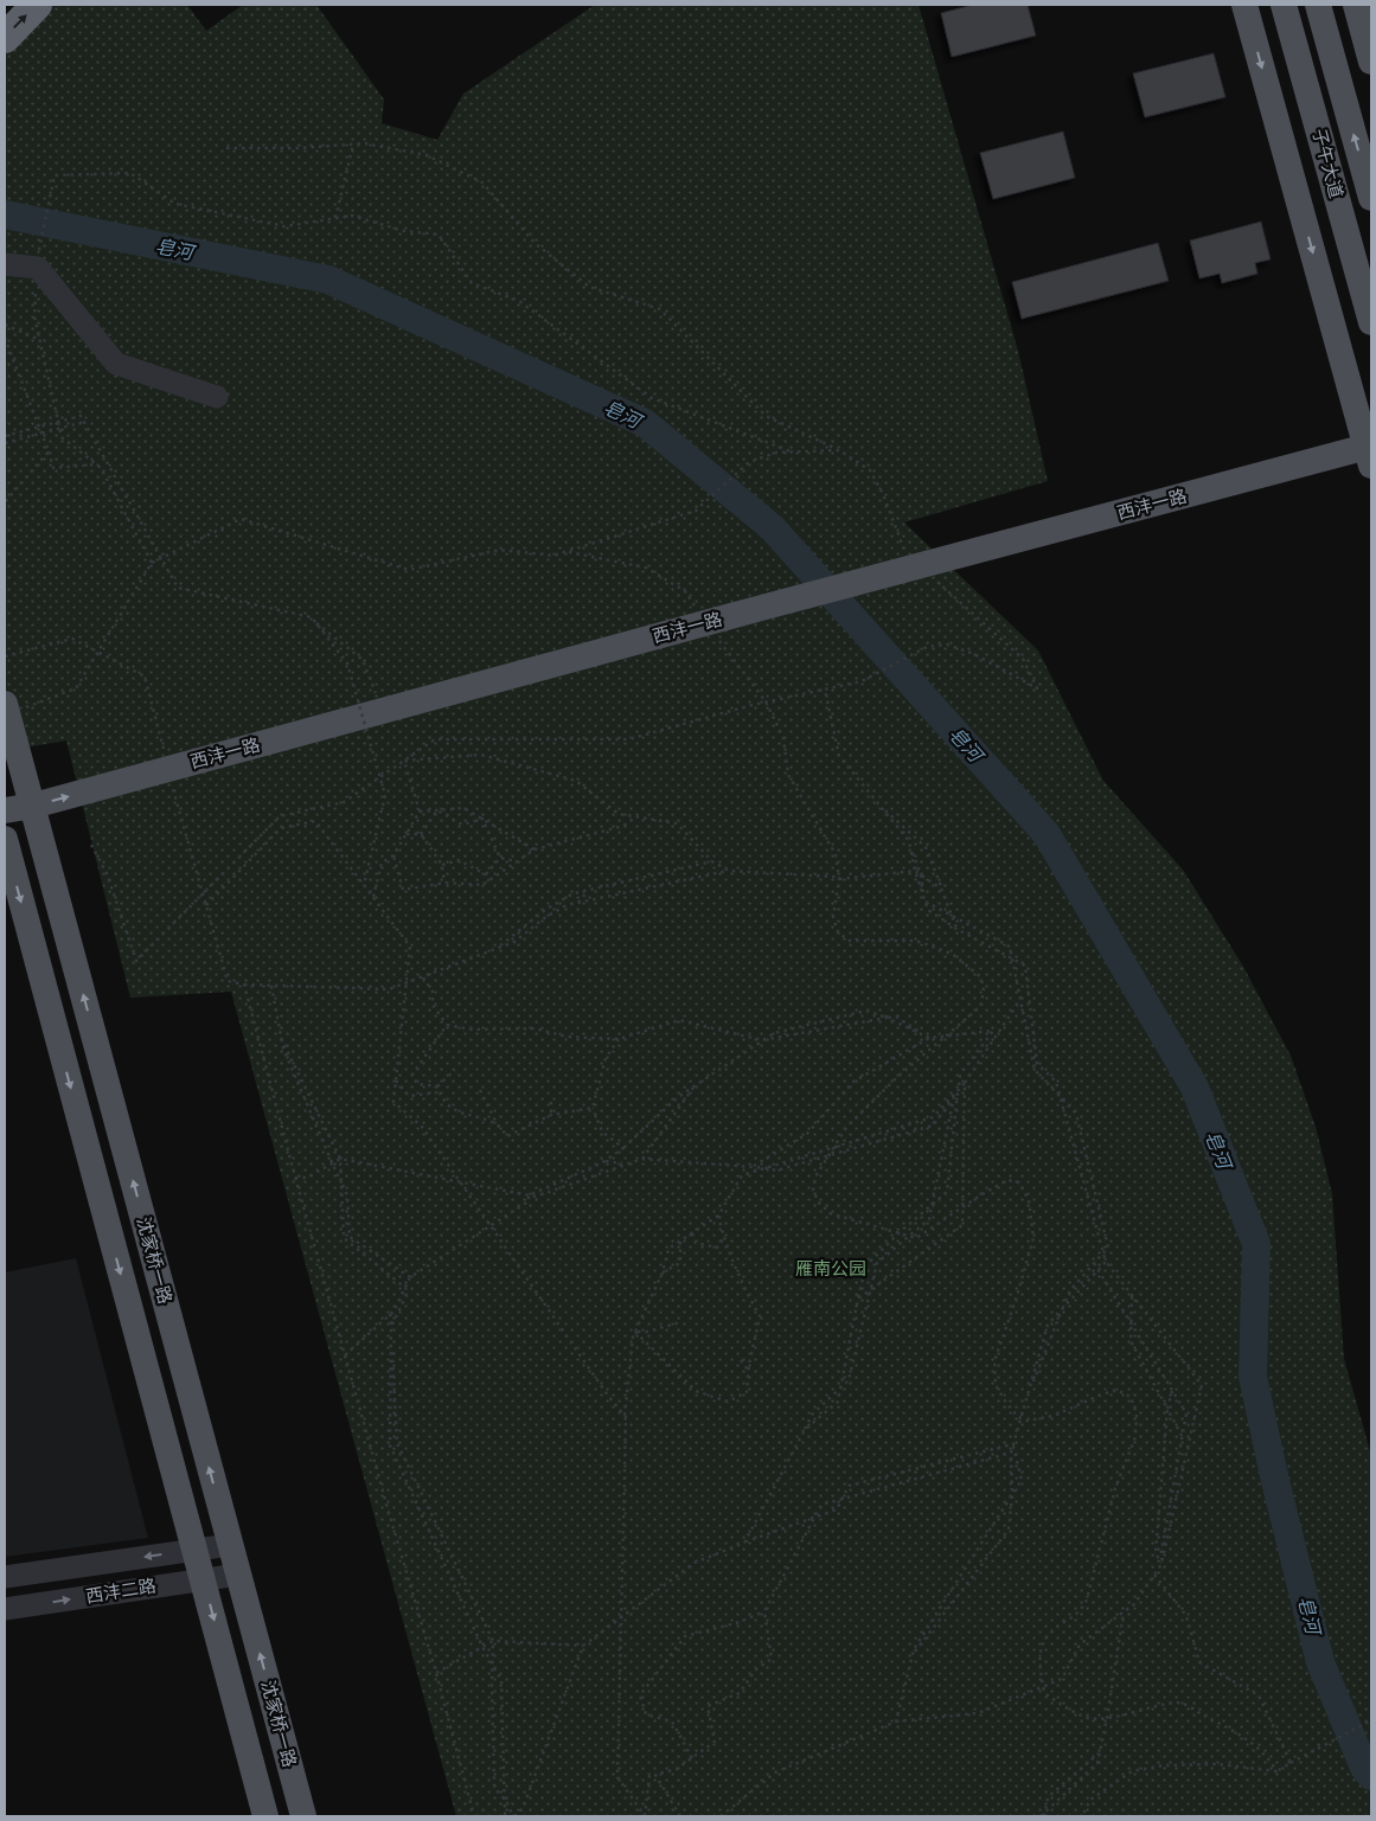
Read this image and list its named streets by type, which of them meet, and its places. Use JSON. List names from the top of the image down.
{
  "streets": {
    "main road": ["子午大道", "西沣一路", "沈家桥一路"],
    "street": ["西沣二路"]
  },
  "crossings": [
    ["西沣一路", "沈家桥一路"],
    ["沈家桥一路", "西沣二路"]
  ],
  "water": ["皂河"],
  "parks": ["雁南公园"]
}
